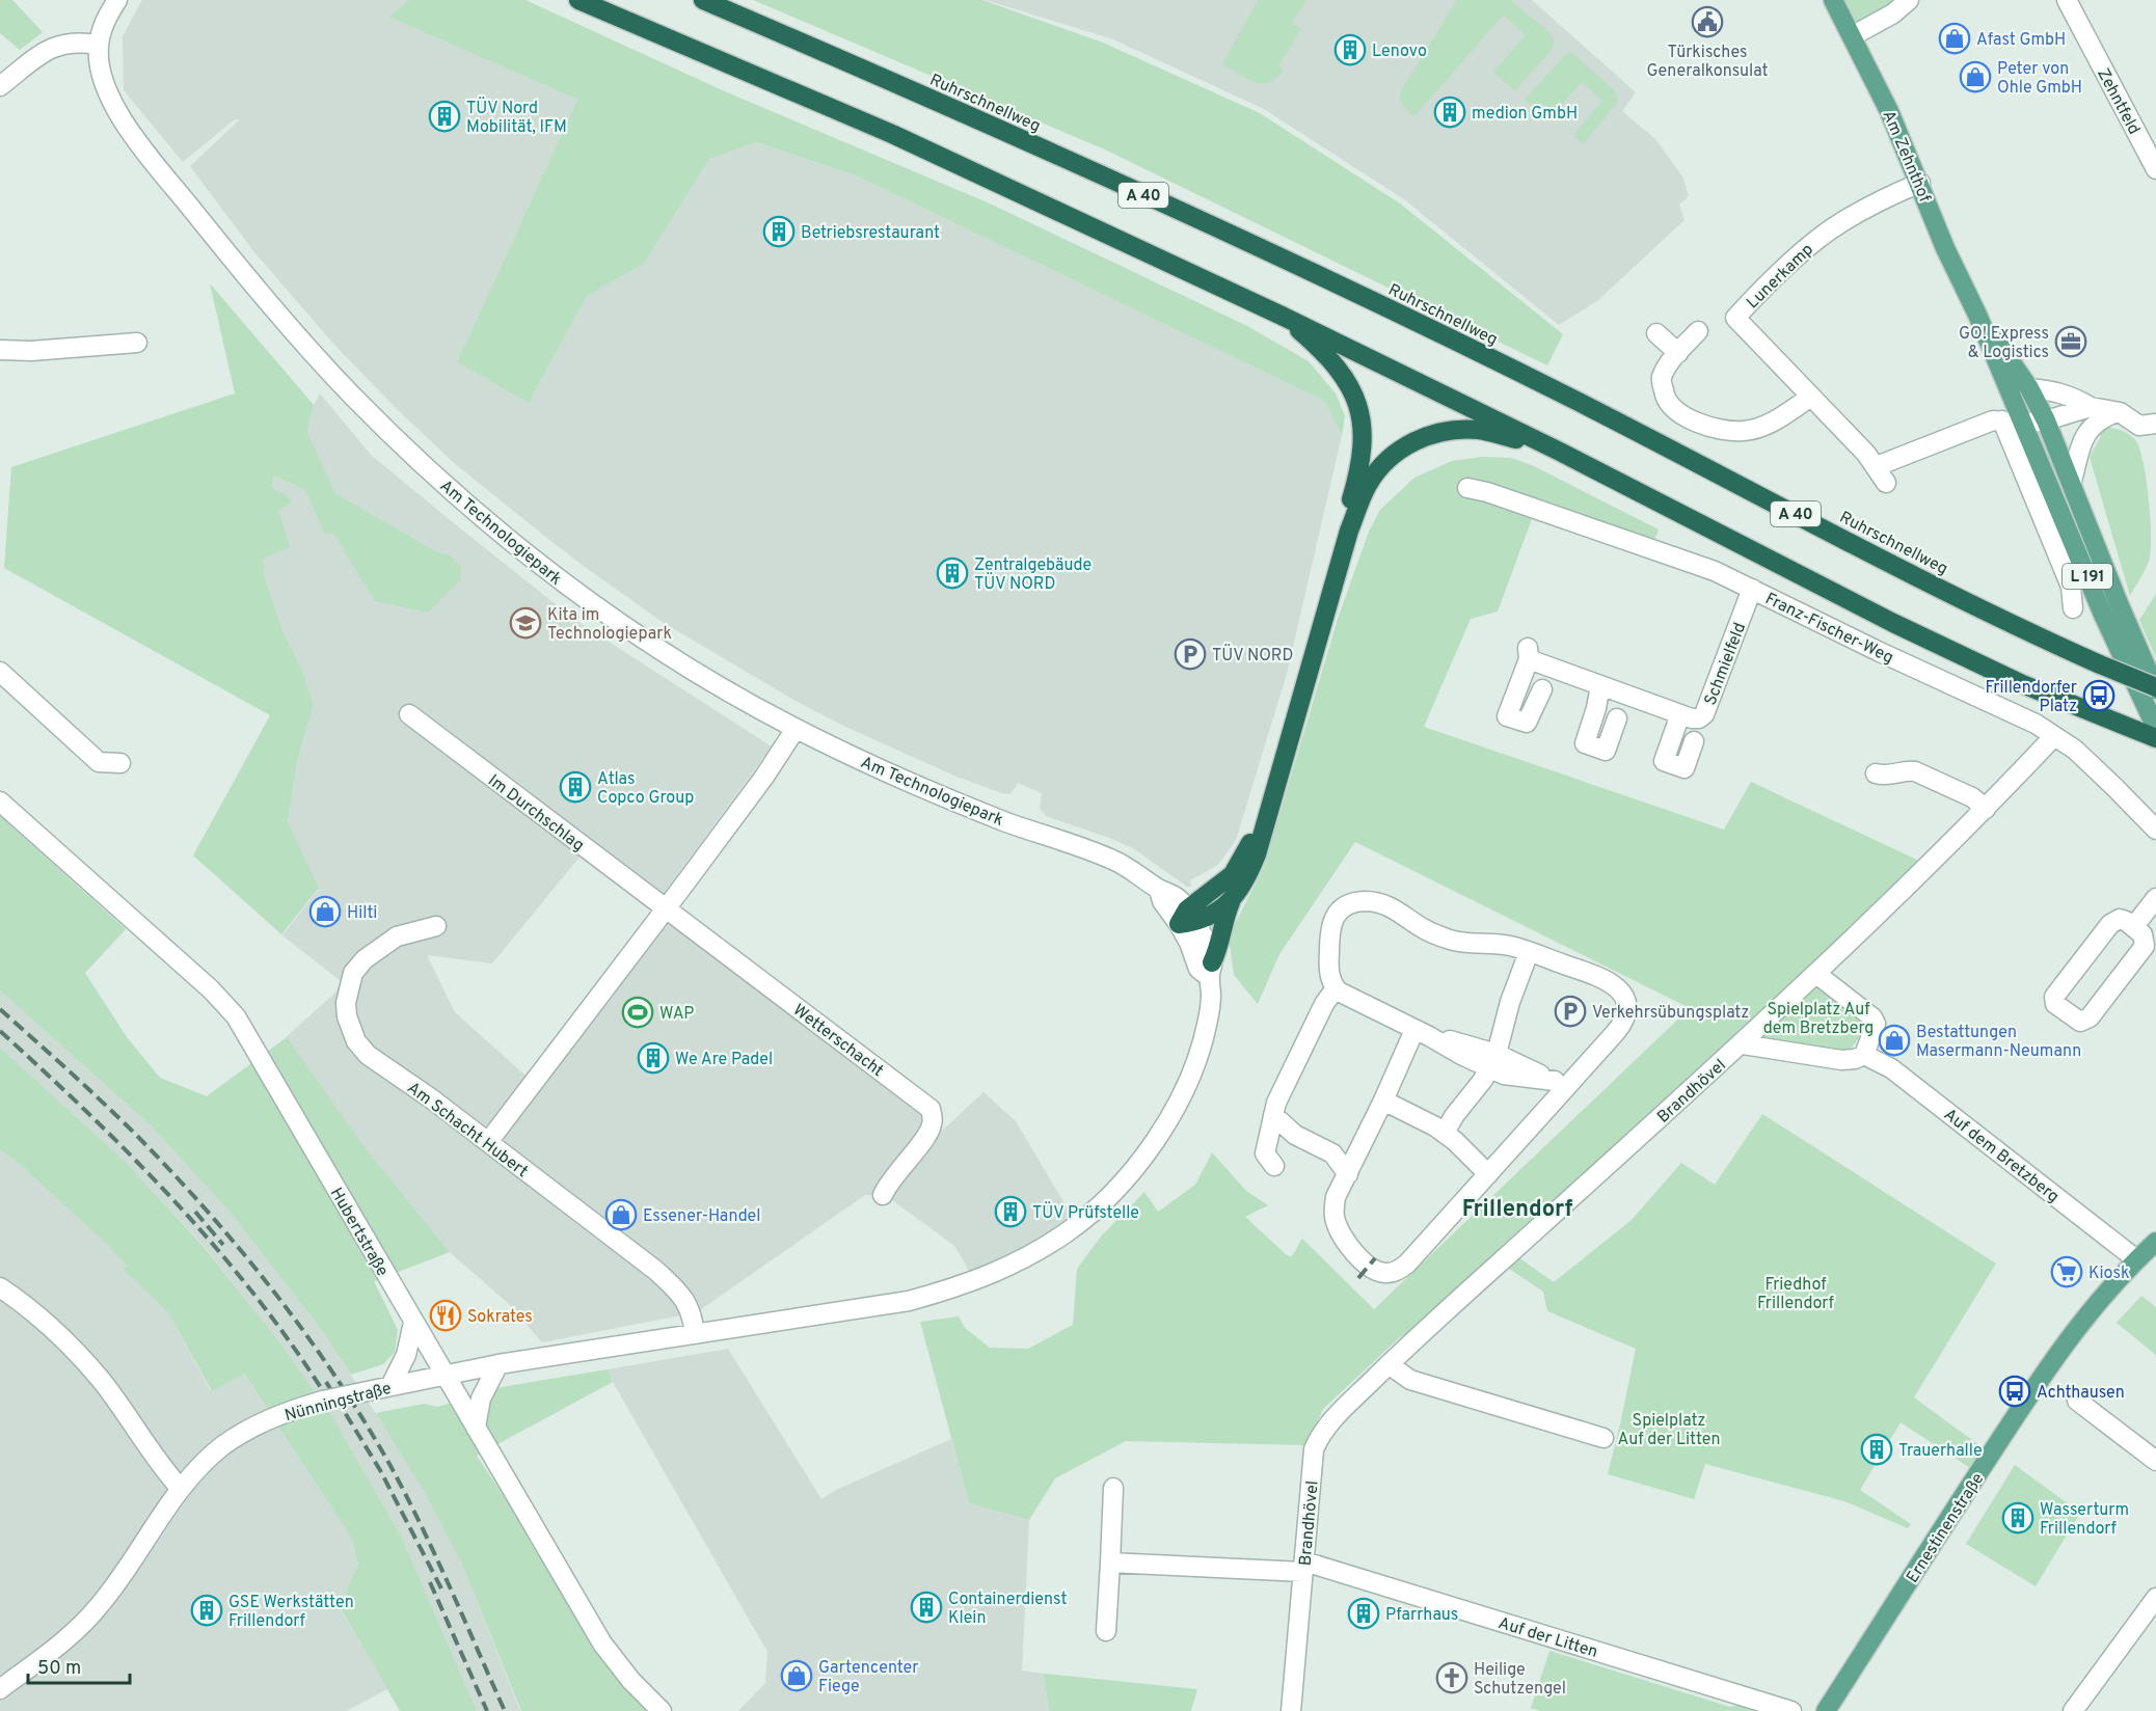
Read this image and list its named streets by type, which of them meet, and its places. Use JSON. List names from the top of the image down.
{
  "streets": {
    "highway": ["Ruhrschnellweg", "A 40"],
    "main road": ["Am Zehnthof", "L 191", "Ernestinenstraße"],
    "street": [
      "Zehntfeld",
      "Lunerkamp",
      "Am Technologiepark",
      "Franz-Fischer-Weg",
      "Schmielfeld",
      "Im Durchschlag",
      "Wetterschacht",
      "Brandhövel",
      "Am Schacht Hubert",
      "Auf dem Bretzberg",
      "Hubertstraße",
      "Nünningstraße",
      "Auf der Litten"
    ]
  },
  "crossings": [
    ["Ruhrschnellweg", "L 191"],
    ["Am Zehnthof", "Lunerkamp"],
    ["Am Zehnthof", "L 191"],
    ["Lunerkamp", "L 191"],
    ["Am Technologiepark", "Am Schacht Hubert"],
    ["Franz-Fischer-Weg", "Schmielfeld"],
    ["Franz-Fischer-Weg", "Brandhövel"],
    ["Im Durchschlag", "Wetterschacht"],
    ["Brandhövel", "Auf der Litten"],
    ["Auf dem Bretzberg", "Ernestinenstraße"],
    ["Hubertstraße", "Nünningstraße"]
  ],
  "districts": ["Frillendorf"],
  "parks": ["Spielplatz Auf dem Bretzberg", "Friedhof Frillendorf", "Spielplatz Auf der Litten"],
  "places": {
    "public building": ["Türkisches Generalkonsulat"],
    "shop": [
      "Afast GmbH",
      "Peter von Ohle GmbH",
      "Hilti",
      "Bestattungen Masermann-Neumann",
      "Essener-Handel",
      "Gartencenter Fiege"
    ],
    "building": [
      "Lenovo",
      "medion GmbH",
      "TÜV Nord Mobilität, IFM",
      "Betriebsrestaurant",
      "Zentralgebäude TÜV NORD",
      "Atlas Copco Group",
      "We Are Padel",
      "TÜV Prüfstelle",
      "Trauerhalle",
      "Wasserturm Frillendorf",
      "Containerdienst Klein",
      "GSE Werkstätten Frillendorf",
      "Pfarrhaus"
    ],
    "office": ["GO! Express & Logistics"],
    "school or university": ["Kita im Technologiepark"],
    "parking": ["TÜV NORD", "Verkehrsübungsplatz"],
    "bus stop": ["Frillendorfer Platz", "Achthausen"],
    "sports": ["WAP"],
    "supermarket": ["Kiosk"],
    "restaurant": ["Sokrates"],
    "church": ["Heilige Schutzengel"]
  },
  "scale_bar": "50 m"
}
